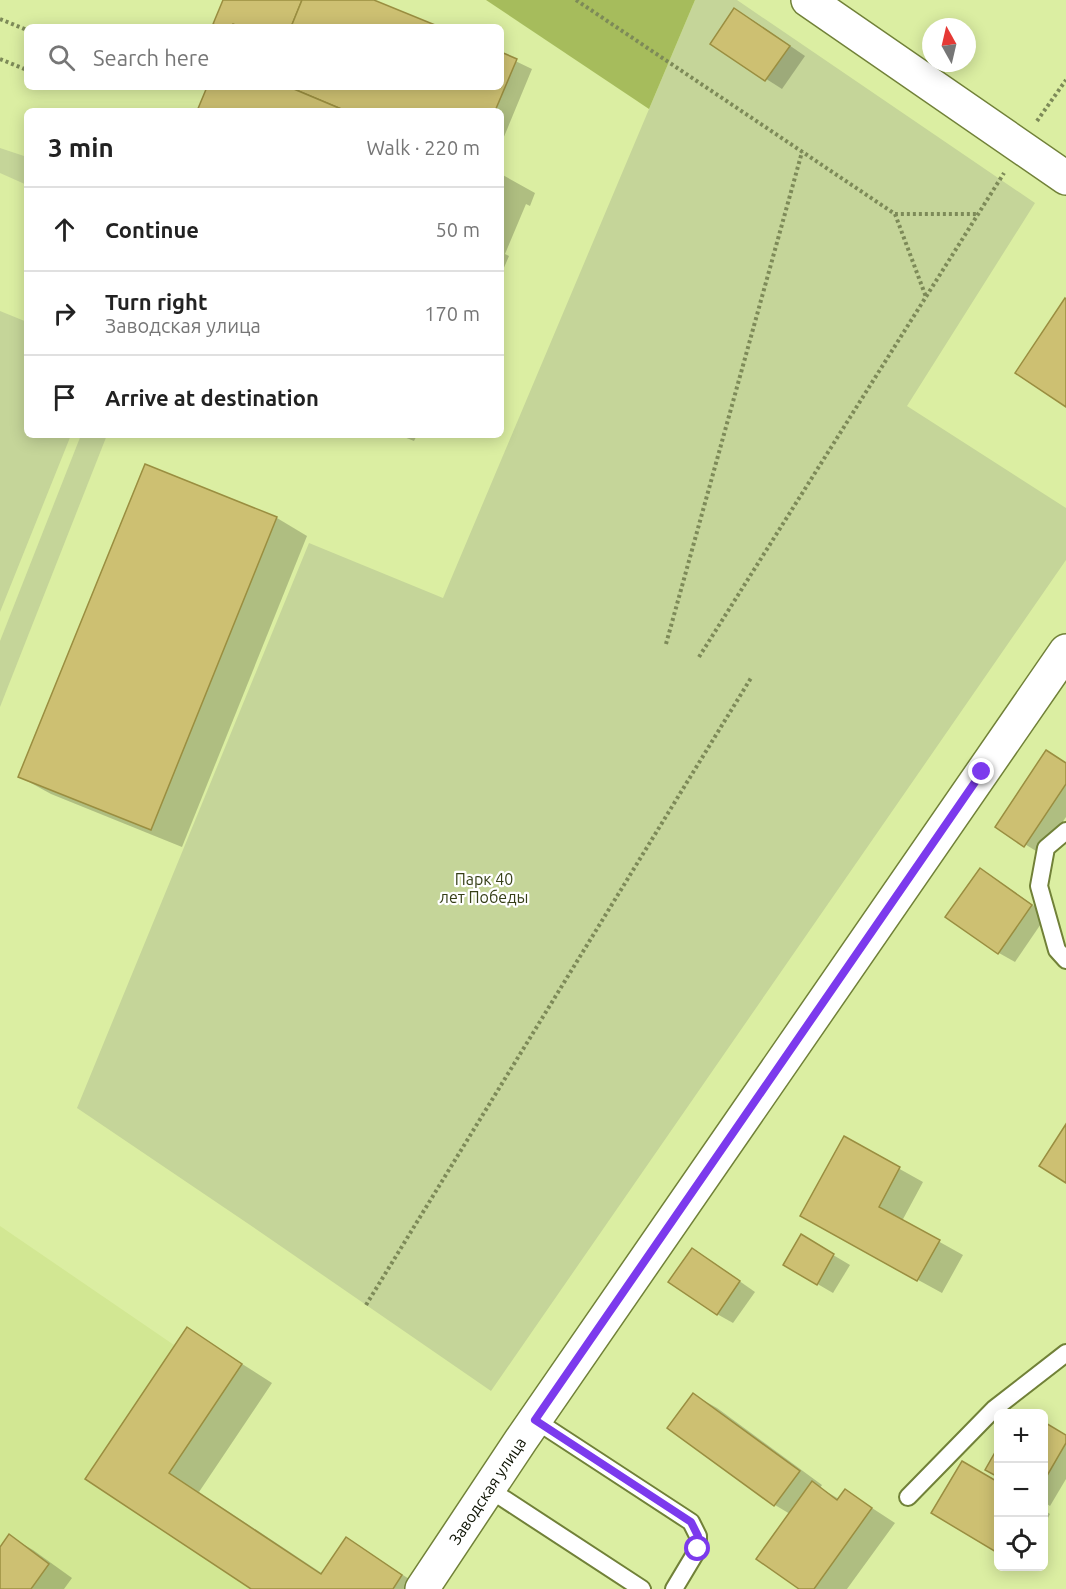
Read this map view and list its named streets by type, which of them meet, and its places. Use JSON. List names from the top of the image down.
{
  "streets": {
    "street": ["Заводская улица"]
  },
  "parks": ["Парк 40 лет Победы"],
  "north": "top",
  "page": {
    "search": "Search here",
    "heading": ["3 min", "Walk · 220 m"],
    "list": [
      ["Continue", "50 m"],
      ["Turn right", "Заводская улица", "170 m"],
      "Arrive at destination"
    ],
    "map_buttons": ["+", "−"]
  }
}
